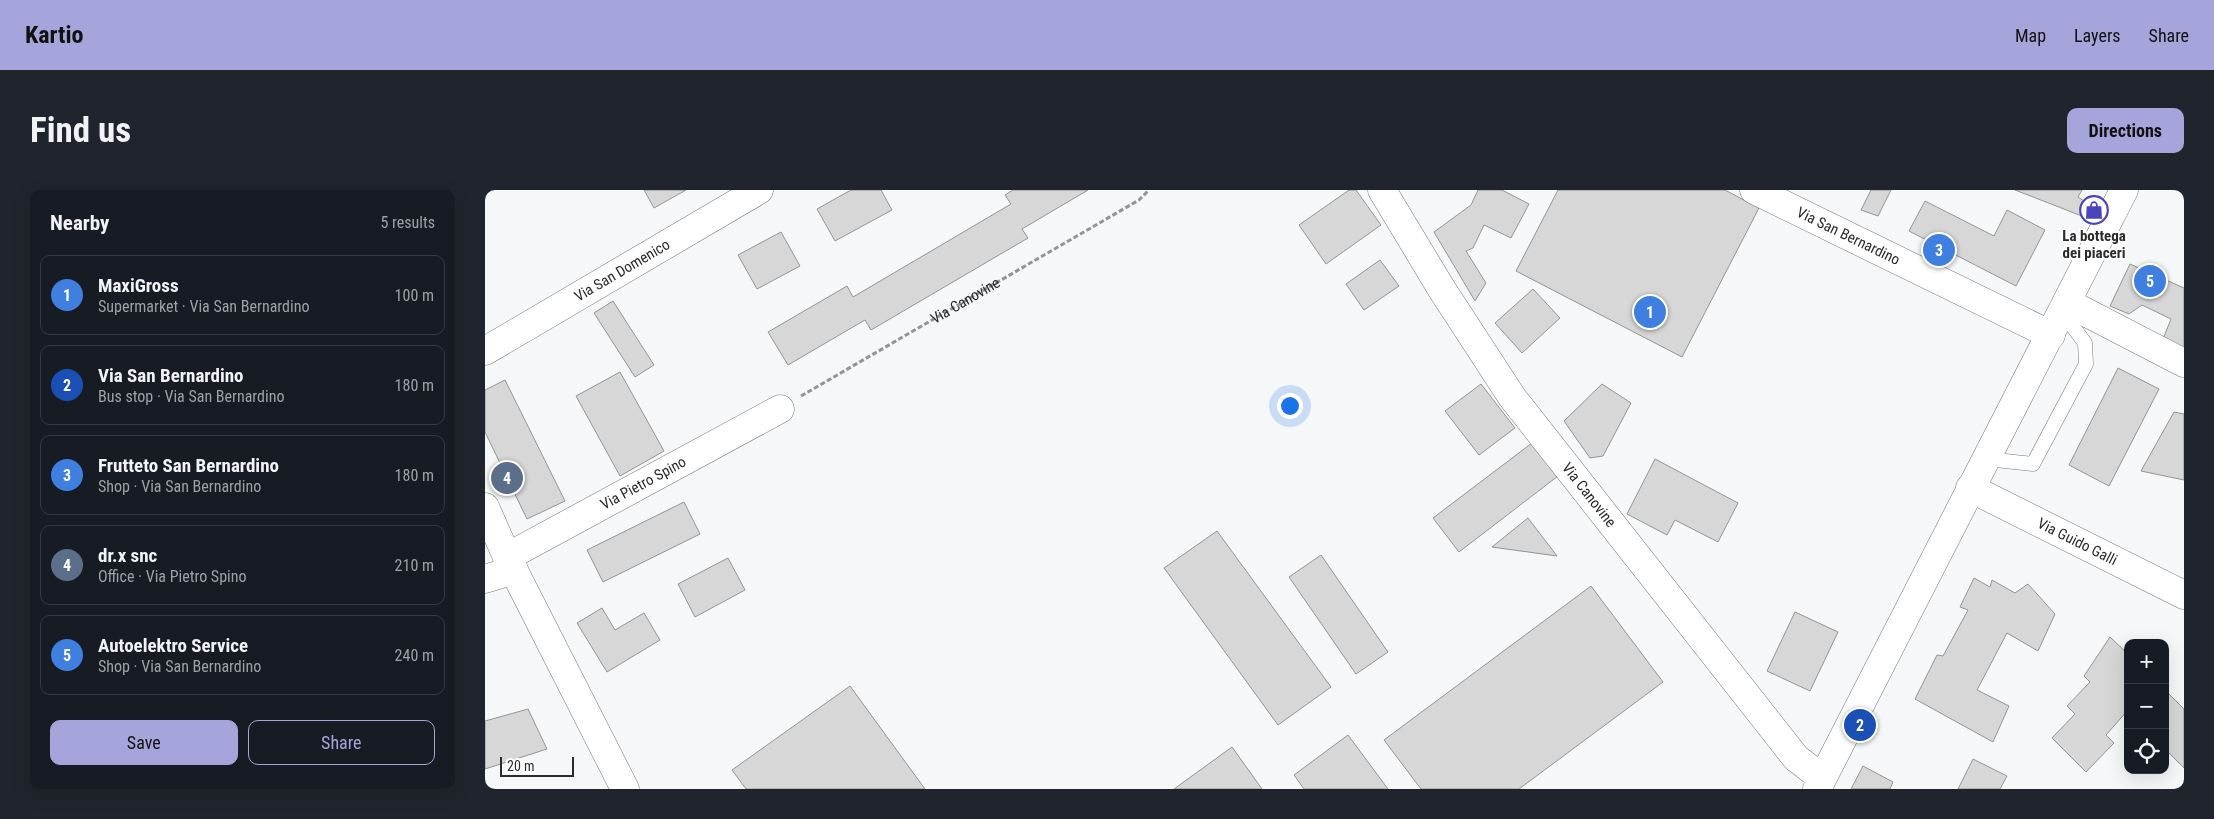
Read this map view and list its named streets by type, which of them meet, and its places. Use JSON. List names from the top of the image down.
{
  "streets": {
    "street": [
      "Via San Bernardino",
      "Via San Domenico",
      "Via Canovine",
      "Via Pietro Spino",
      "Via Guido Galli"
    ]
  },
  "crossings": [
    ["Via Canovine", "Via Pietro Spino"]
  ],
  "places": {
    "shop": ["La bottega dei piaceri"]
  },
  "scale_bar": "20 m",
  "page": {
    "header": "Kartio",
    "nav": ["Map", "Layers", "Share"],
    "buttons": [
      "Directions",
      ["Save", "Share"]
    ],
    "title": "Find us",
    "heading": ["Nearby", "5 results"],
    "pins": [
      "3",
      "5",
      "1",
      "4",
      "2"
    ],
    "list": [
      {
        "mark": "1",
        "name": "MaxiGross",
        "note": "Supermarket · Via San Bernardino",
        "value": "100 m"
      },
      {
        "mark": "2",
        "name": "Via San Bernardino",
        "note": "Bus stop · Via San Bernardino",
        "value": "180 m"
      },
      {
        "mark": "3",
        "name": "Frutteto San Bernardino",
        "note": "Shop · Via San Bernardino",
        "value": "180 m"
      },
      {
        "mark": "4",
        "name": "dr.x snc",
        "note": "Office · Via Pietro Spino",
        "value": "210 m"
      },
      {
        "mark": "5",
        "name": "Autoelektro Service",
        "note": "Shop · Via San Bernardino",
        "value": "240 m"
      }
    ],
    "map_buttons": ["+", "−"],
    "scale": "20 m"
  }
}
